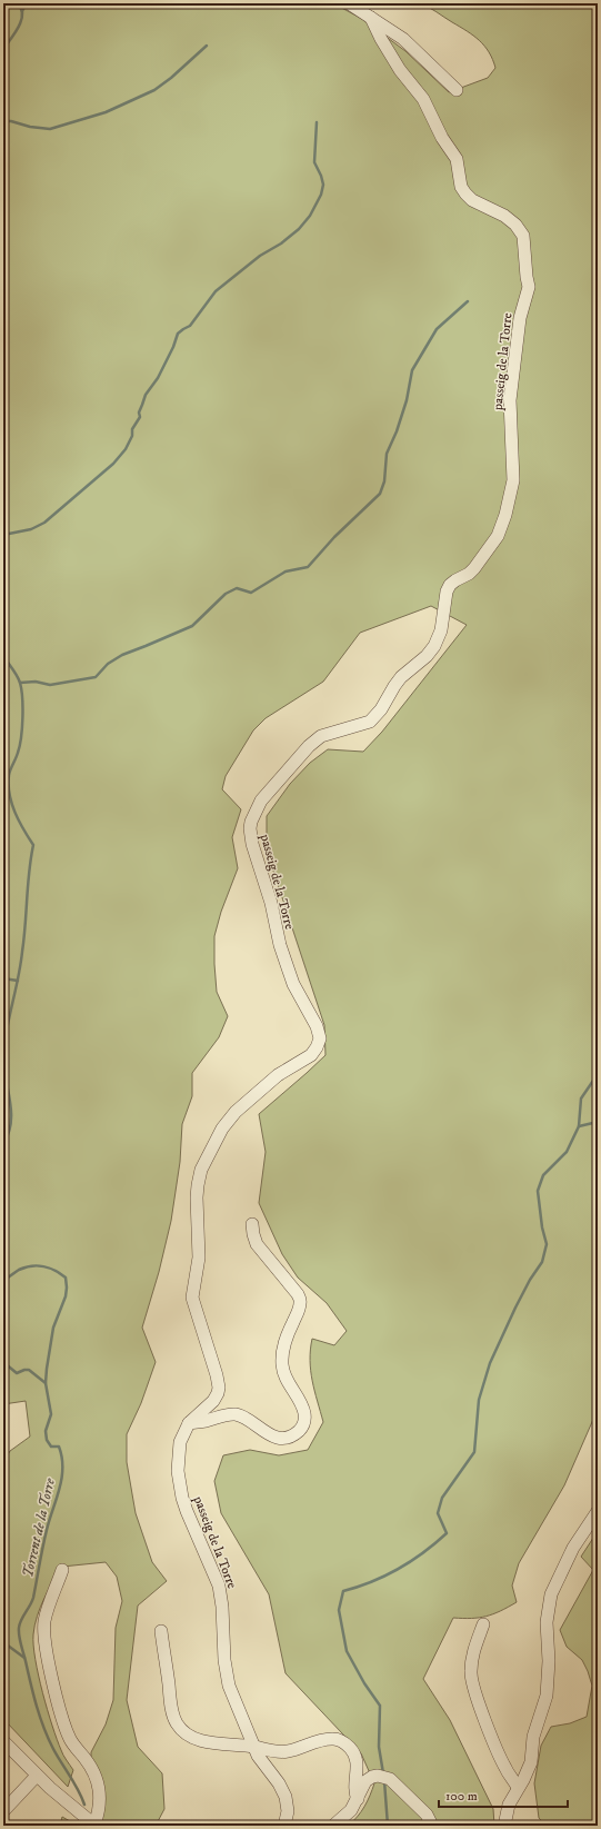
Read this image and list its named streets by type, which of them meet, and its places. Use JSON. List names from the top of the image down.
{
  "streets": {
    "street": ["passeig de la Torre"]
  },
  "water": ["Torrent de la Torre"],
  "scale_bar": "100 m"
}
